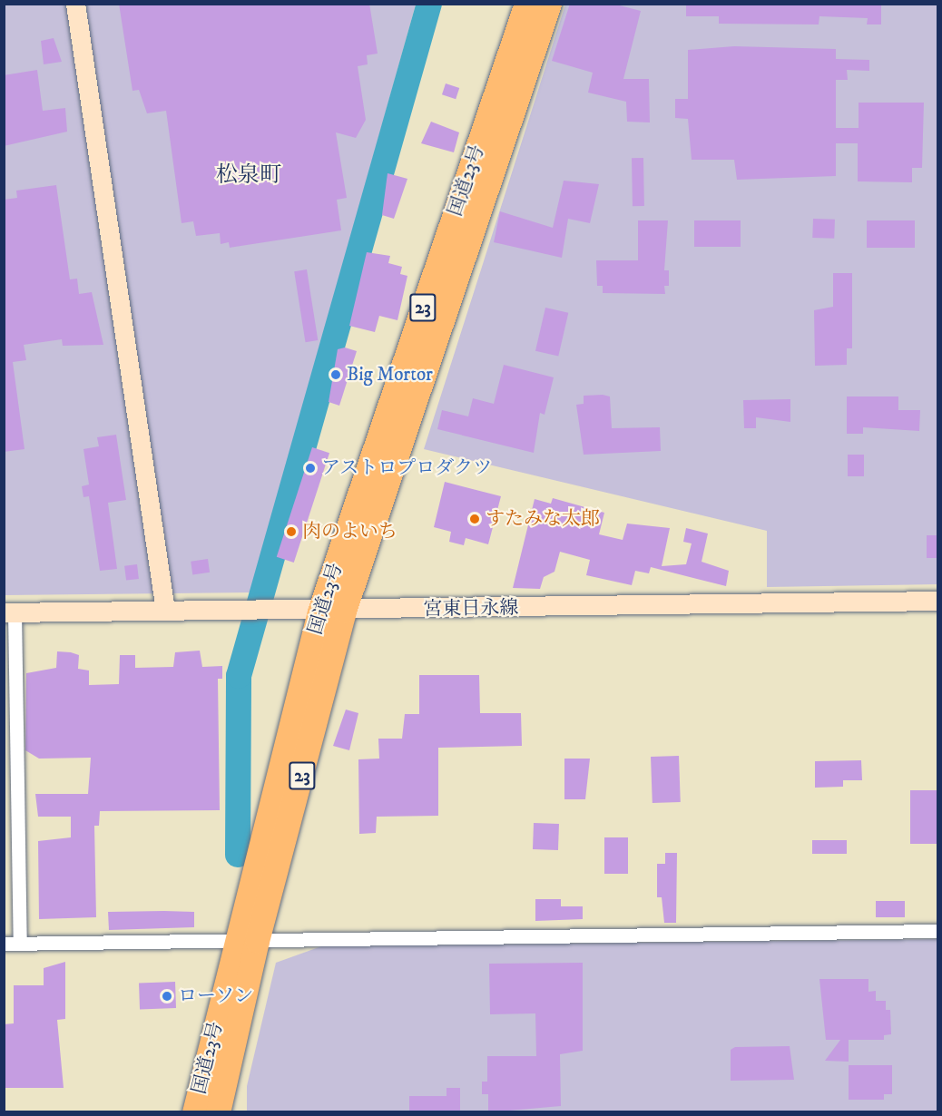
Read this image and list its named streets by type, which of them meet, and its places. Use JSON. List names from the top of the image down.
{
  "streets": {
    "highway": ["国道23号", "23"],
    "main road": ["宮東日永線"]
  },
  "crossings": [
    ["国道23号", "宮東日永線"]
  ],
  "districts": ["松泉町"],
  "places": [
    "Big Mortor",
    "アストロプロダクツ",
    "すたみな太郎",
    "肉のよいち",
    "ローソン"
  ]
}
